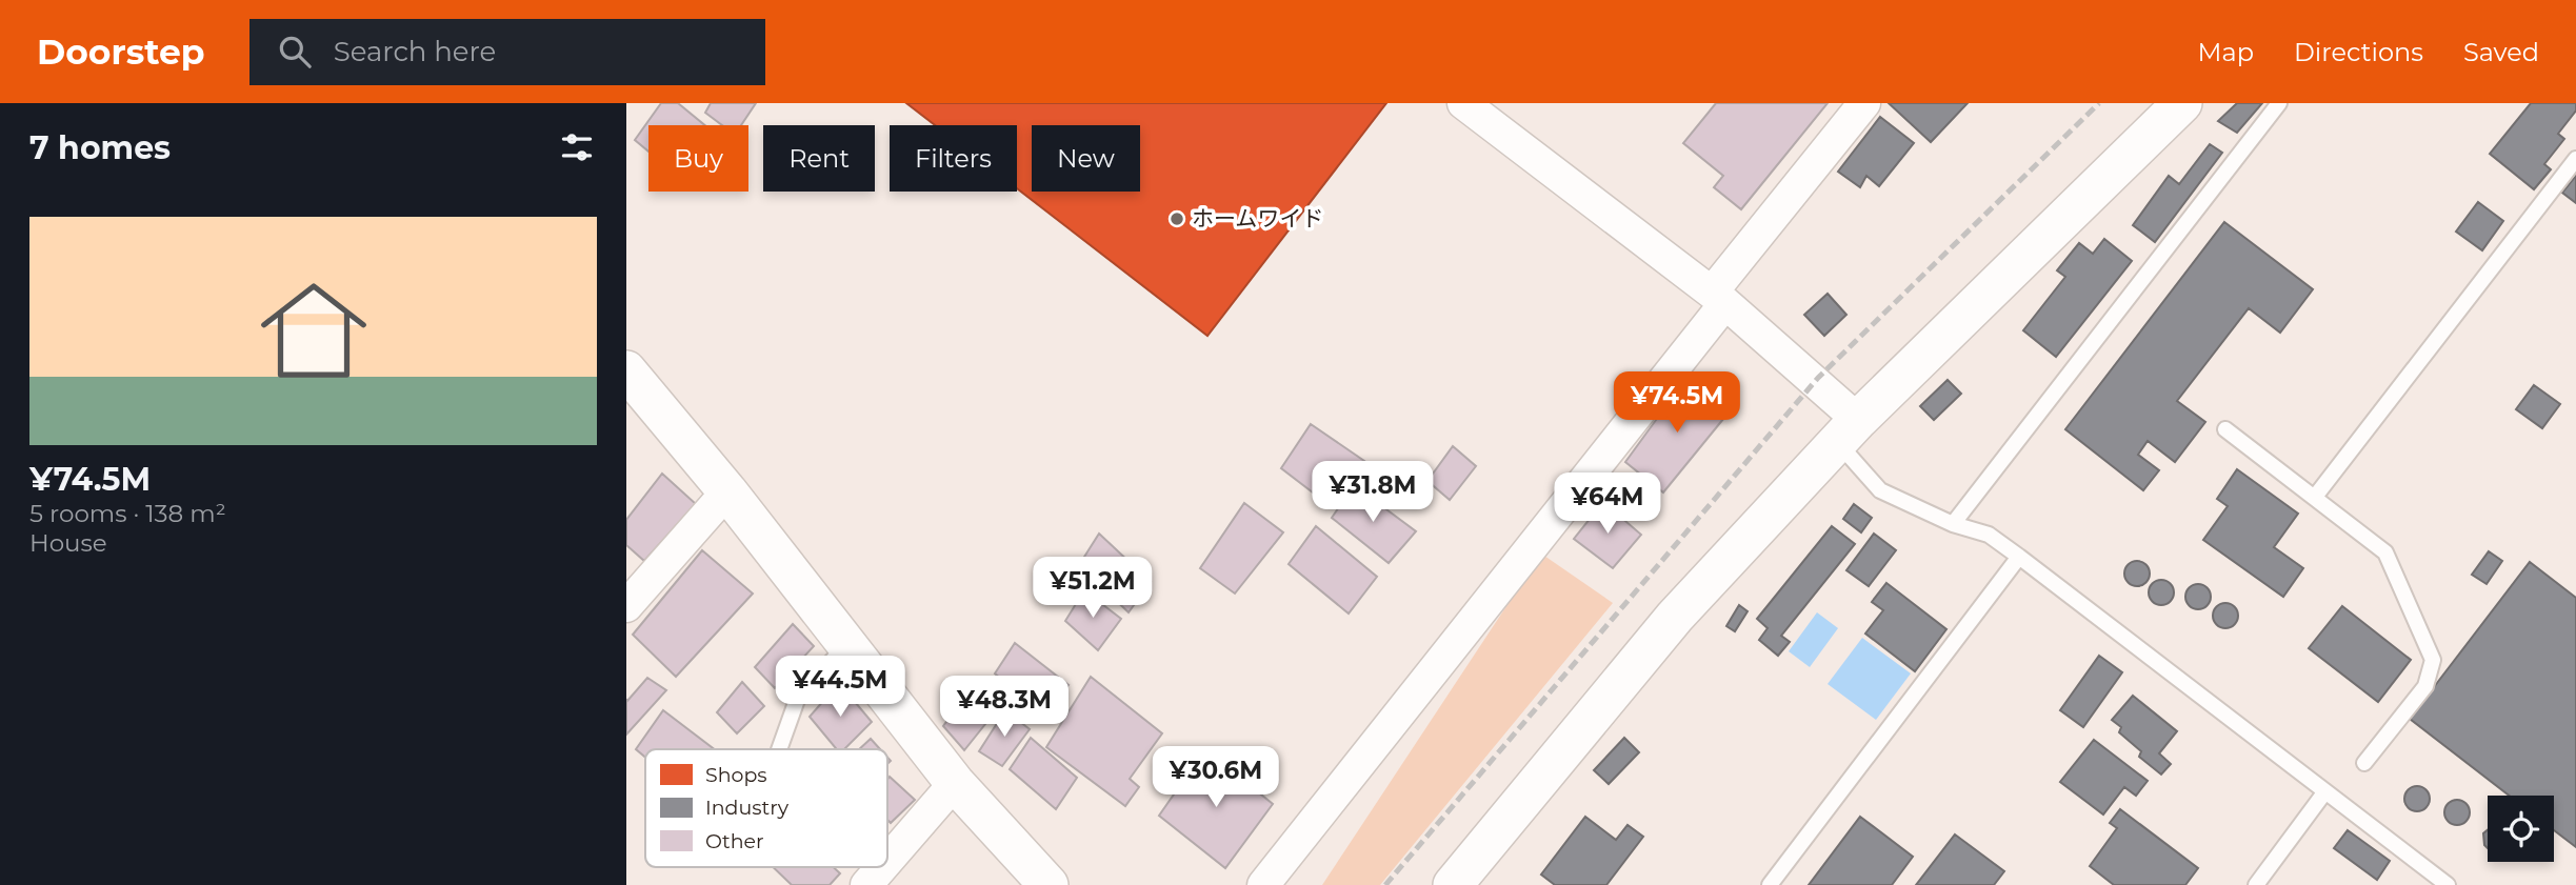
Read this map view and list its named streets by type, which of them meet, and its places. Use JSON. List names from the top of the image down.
{
  "places": ["ホームワイド"],
  "legend": ["Shops", "Industry", "Other"],
  "page": {
    "header": "Doorstep",
    "search": "Search here",
    "nav": ["Map", "Directions", "Saved"],
    "heading": "7 homes",
    "chip": [
      "Buy",
      "Rent",
      "Filters",
      "New"
    ],
    "list": [
      {
        "name": "¥74.5M",
        "note": "5 rooms · 138 m² · House"
      }
    ],
    "price": [
      "¥74.5M",
      "¥31.8M",
      "¥64M",
      "¥51.2M",
      "¥44.5M",
      "¥48.3M",
      "¥30.6M"
    ]
  }
}
